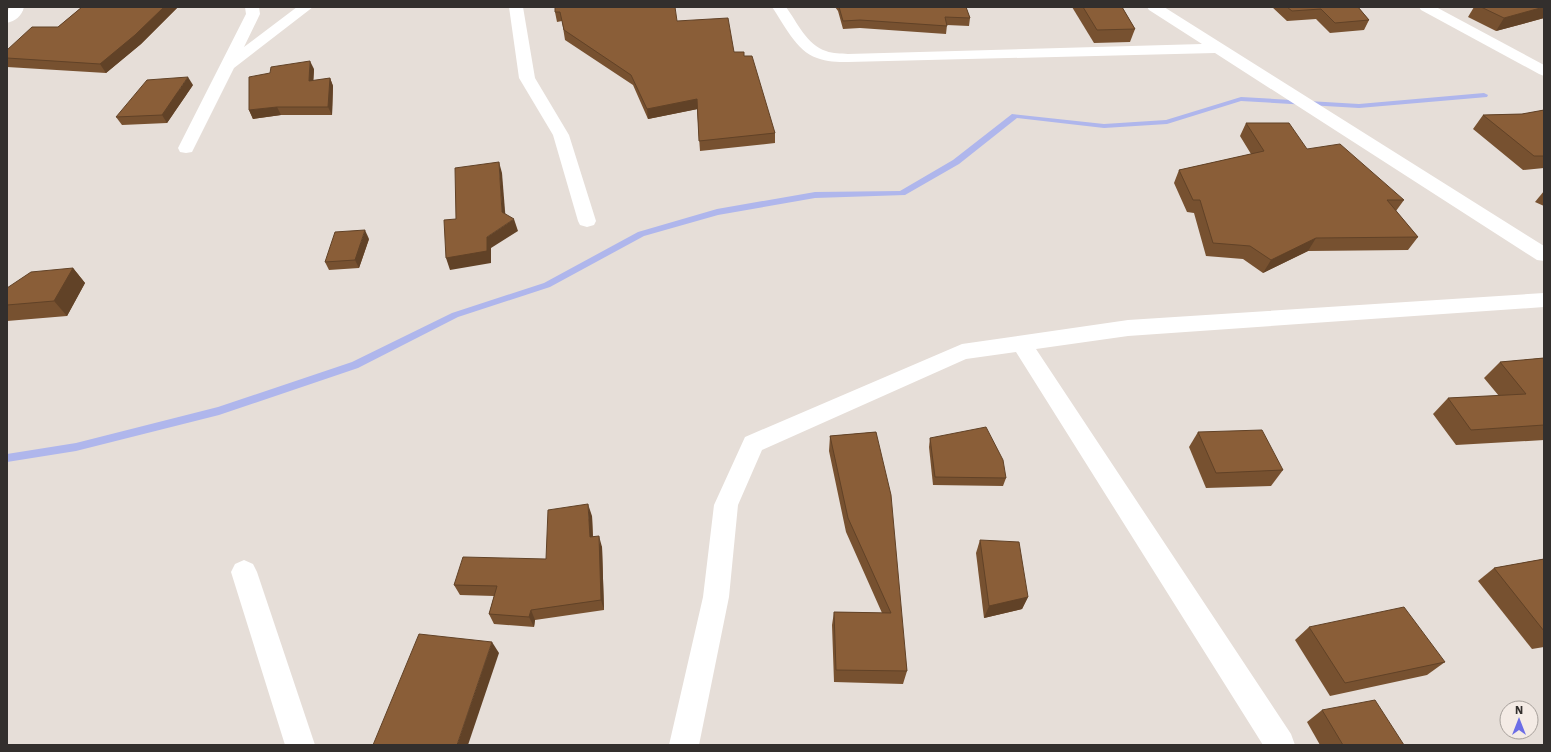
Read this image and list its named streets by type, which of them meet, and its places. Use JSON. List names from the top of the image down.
{
  "north": "top"
}
